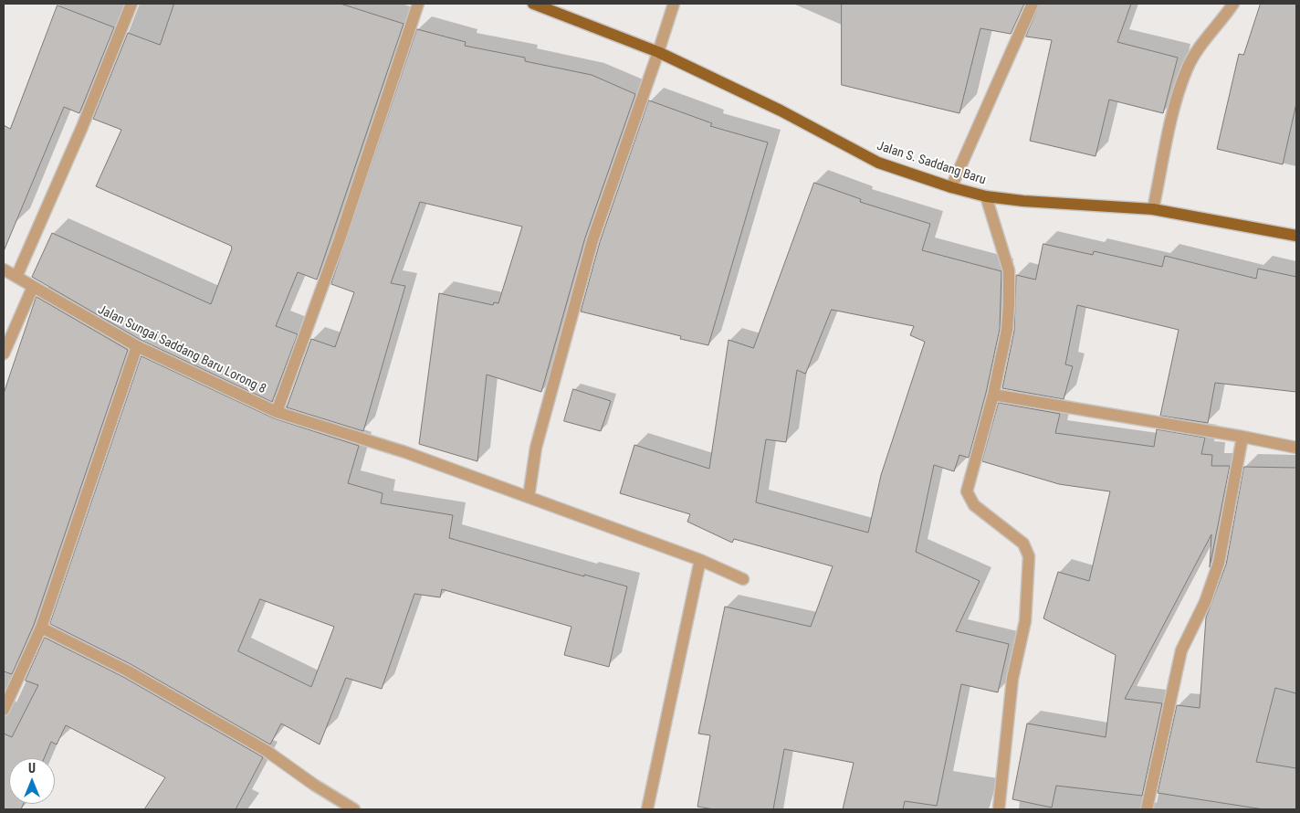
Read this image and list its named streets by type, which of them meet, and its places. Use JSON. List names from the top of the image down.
{
  "streets": {
    "main road": ["Jalan S. Saddang Baru"],
    "street": ["Jalan Sungai Saddang Baru Lorong 8"]
  },
  "north": "top"
}
